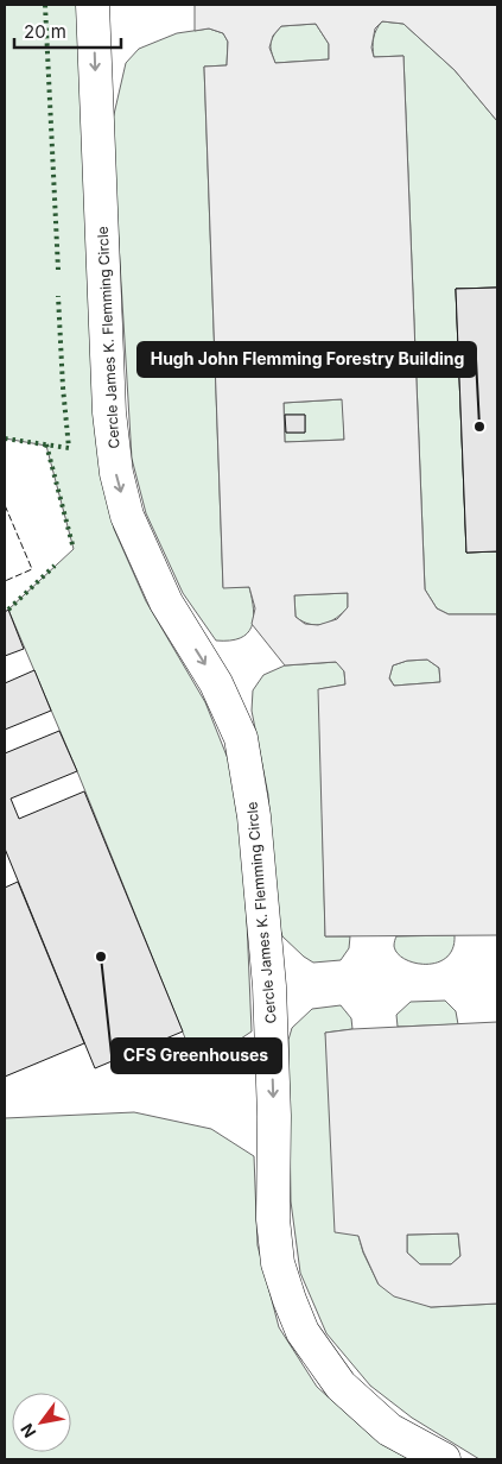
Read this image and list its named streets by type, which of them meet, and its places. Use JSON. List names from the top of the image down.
{
  "streets": {
    "street": ["Cercle James K. Flemming Circle"]
  },
  "one_way": ["Cercle James K. Flemming Circle"],
  "places": ["Hugh John Flemming Forestry Building", "CFS Greenhouses"],
  "scale_bar": "20 m",
  "north": "bottom left"
}
